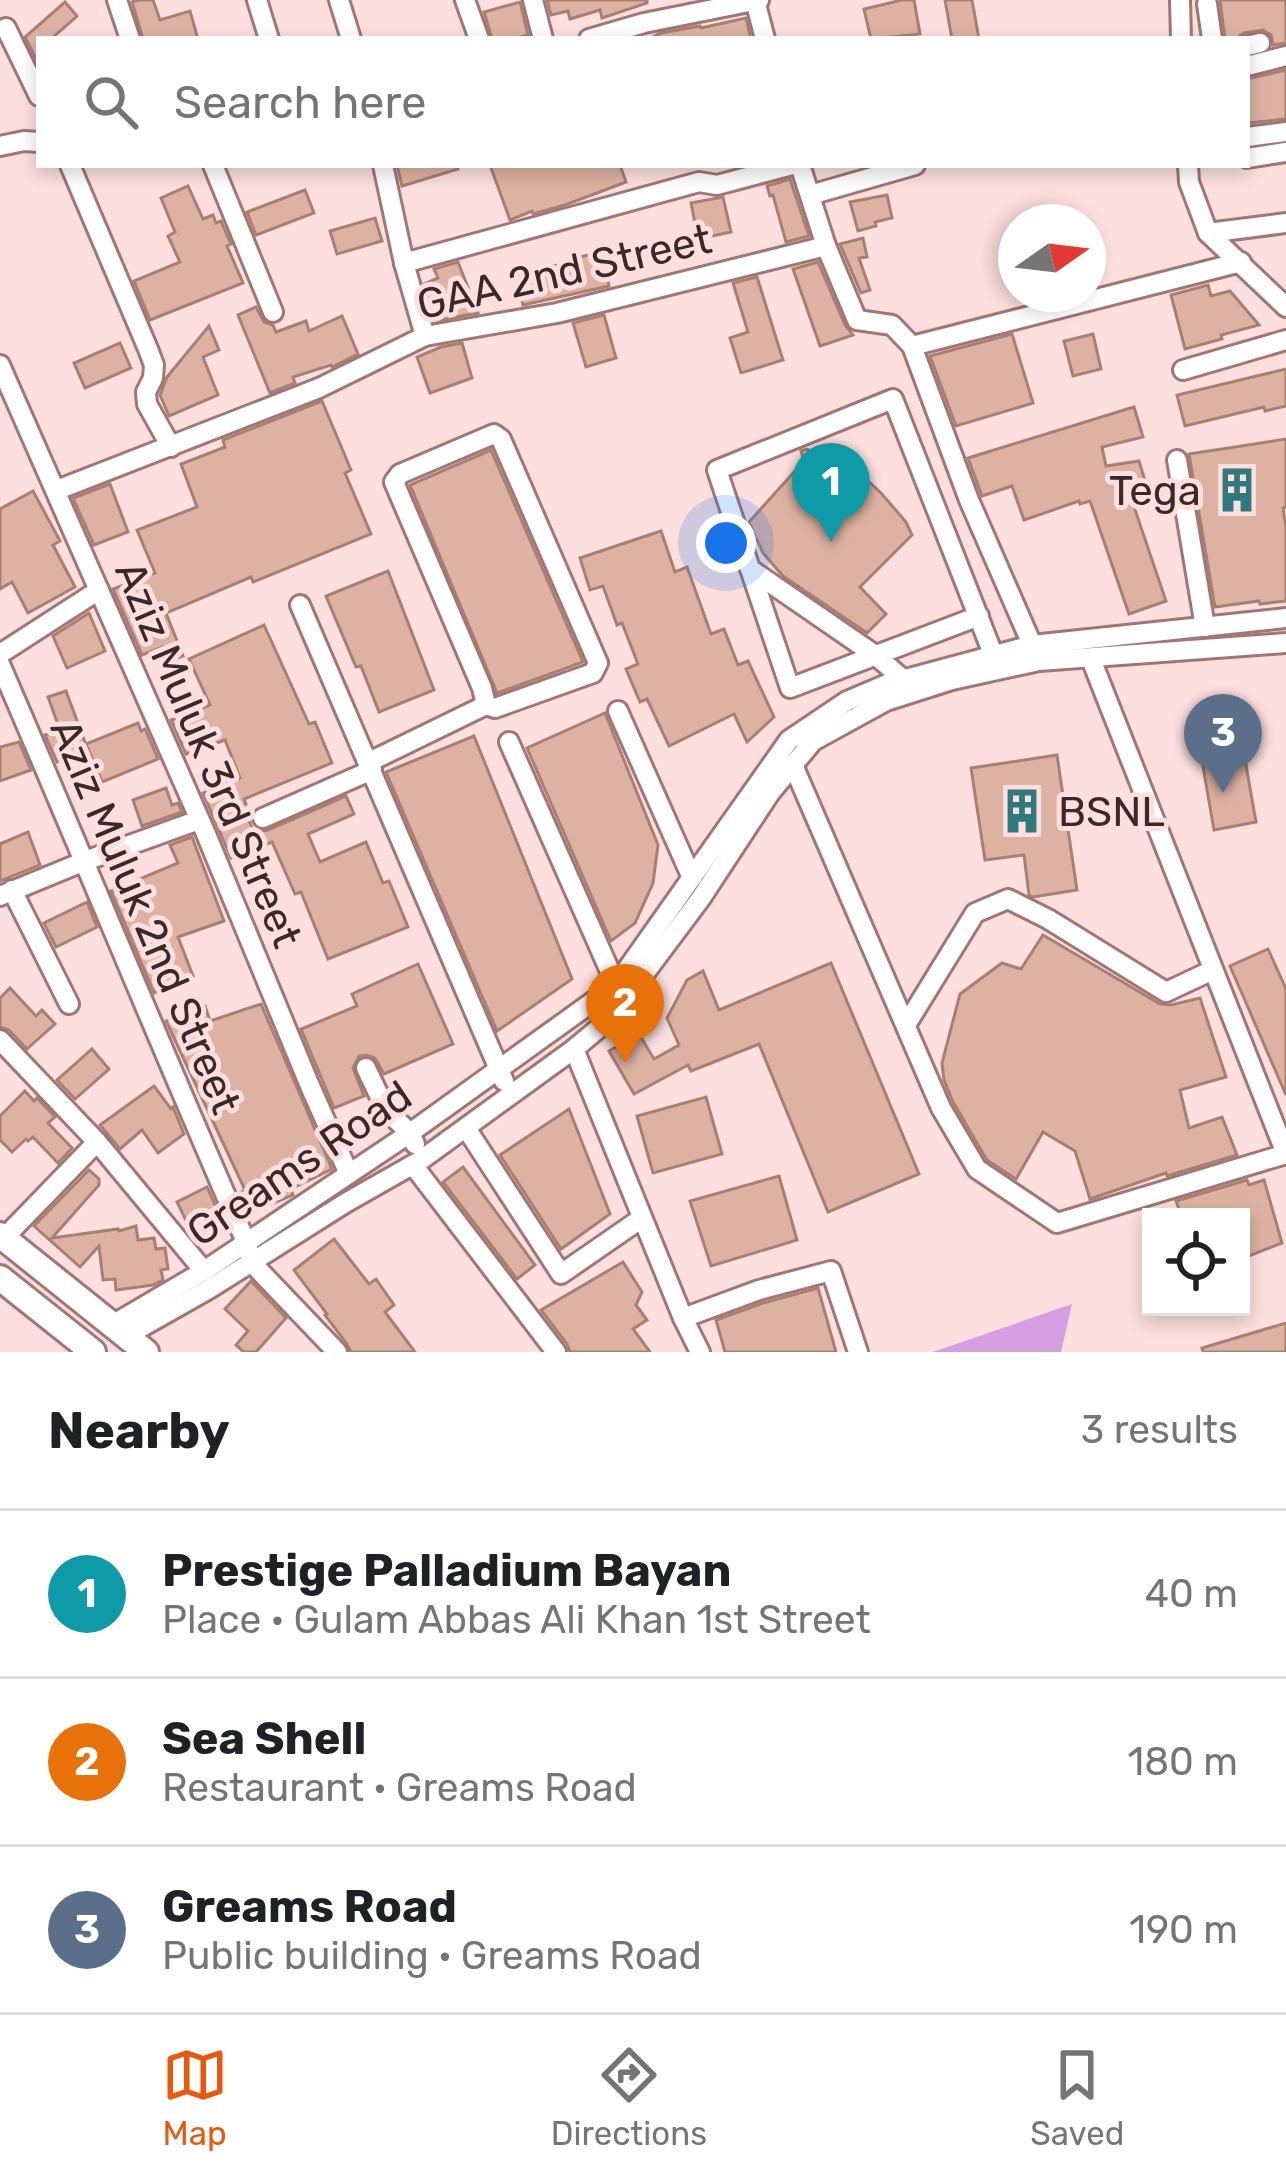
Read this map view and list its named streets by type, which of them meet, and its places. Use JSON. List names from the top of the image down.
{
  "streets": {
    "street": [
      "GAA 2nd Street",
      "Aziz Muluk 3rd Street",
      "Aziz Muluk 2nd Street",
      "Greams Road"
    ]
  },
  "crossings": [
    ["GAA 2nd Street", "Aziz Muluk 3rd Street"],
    ["Aziz Muluk 3rd Street", "Greams Road"],
    ["Aziz Muluk 2nd Street", "Greams Road"]
  ],
  "places": {
    "building": ["Tega", "BSNL"]
  },
  "north": "right",
  "page": {
    "search": "Search here",
    "pins": ["1", "3", "2"],
    "heading": ["Nearby", "3 results"],
    "list": [
      {
        "mark": "1",
        "name": "Prestige Palladium Bayan",
        "note": "Place · Gulam Abbas Ali Khan 1st Street",
        "value": "40 m"
      },
      {
        "mark": "2",
        "name": "Sea Shell",
        "note": "Restaurant · Greams Road",
        "value": "180 m"
      },
      {
        "mark": "3",
        "name": "Greams Road",
        "note": "Public building · Greams Road",
        "value": "190 m"
      }
    ],
    "nav": ["Map", "Directions", "Saved"]
  }
}
